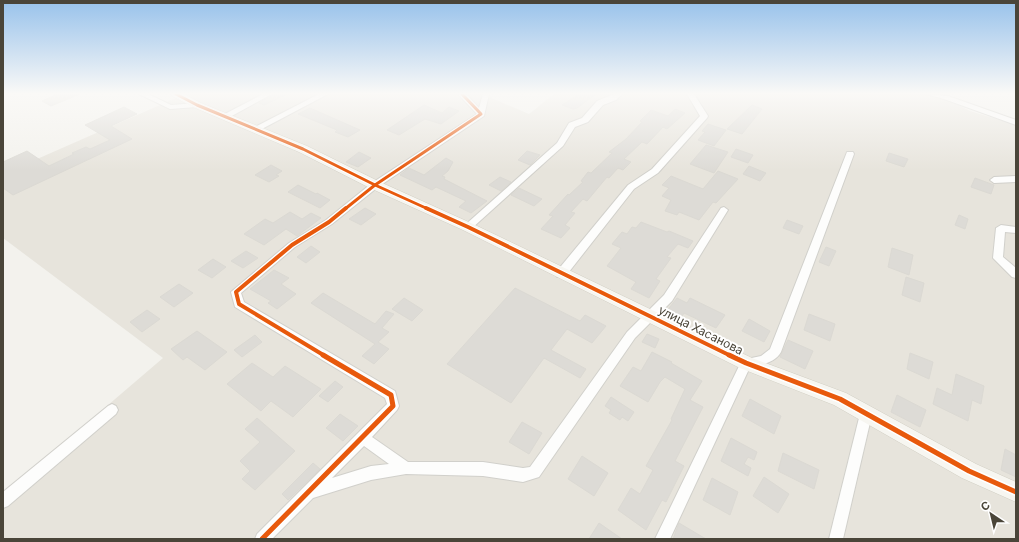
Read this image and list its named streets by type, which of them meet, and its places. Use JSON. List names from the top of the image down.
{
  "streets": {
    "street": ["улица Хасанова"]
  },
  "north": "top left"
}
